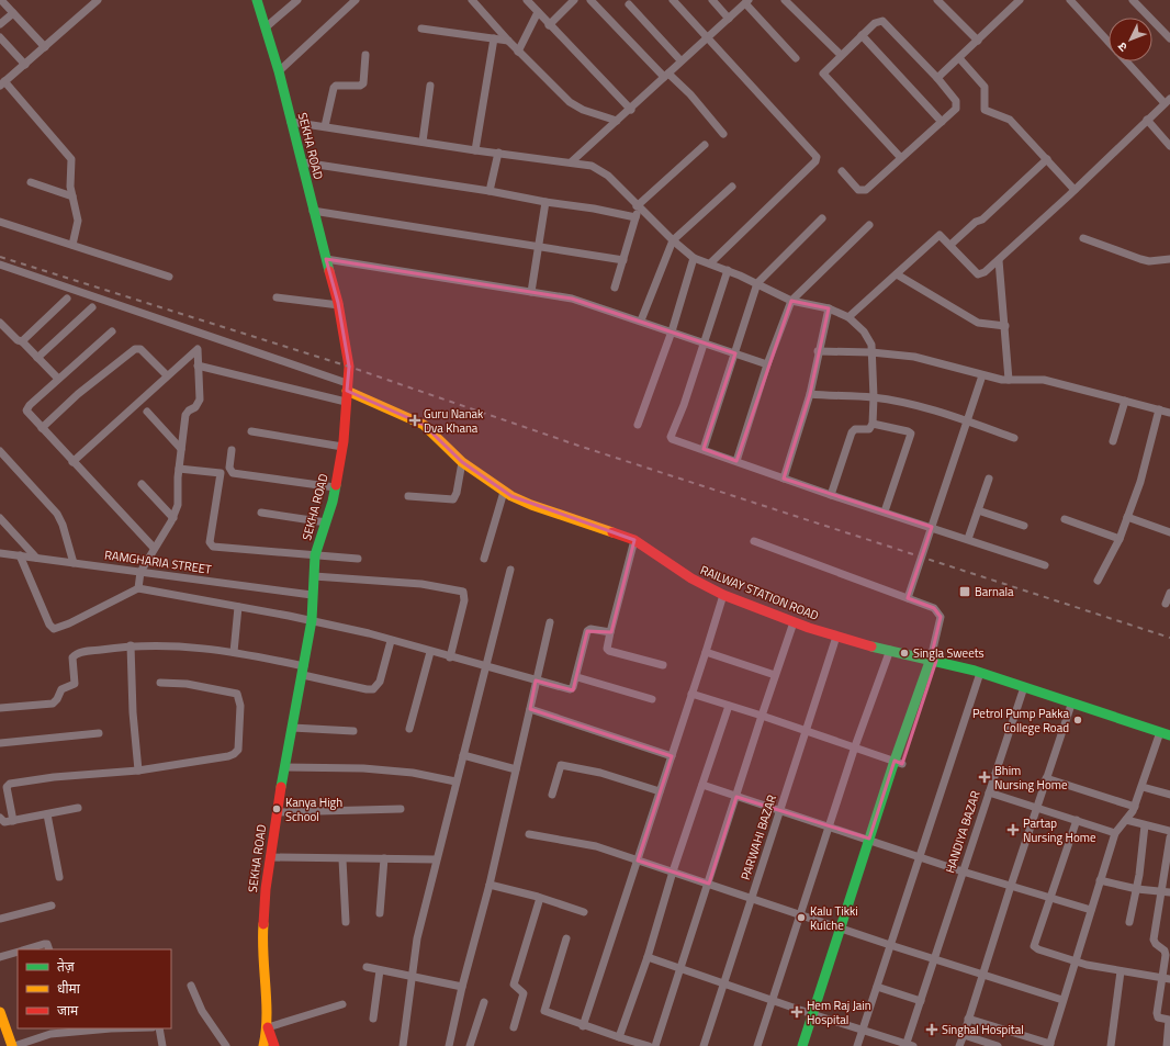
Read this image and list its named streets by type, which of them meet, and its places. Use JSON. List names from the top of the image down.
{
  "streets": {
    "street": [
      "SEKHA ROAD",
      "RAMGHARIA STREET",
      "RAILWAY STATION ROAD",
      "HANDIYA BAZAR",
      "PARWAHI BAZAR"
    ]
  },
  "crossings": [
    ["SEKHA ROAD", "RAMGHARIA STREET"],
    ["SEKHA ROAD", "RAILWAY STATION ROAD"],
    ["RAILWAY STATION ROAD", "HANDIYA BAZAR"],
    ["RAILWAY STATION ROAD", "PARWAHI BAZAR"]
  ],
  "places": {
    "health": [
      "Guru Nanak Dva Khana",
      "Bhim Nursing Home",
      "Partap Nursing Home",
      "Hem Raj Jain Hospital",
      "Singhal Hospital"
    ],
    "transit": ["Barnala"],
    "other": [
      "Singla Sweets",
      "Petrol Pump Pakka College Road",
      "Kanya High School",
      "Kalu Tikki Kulche"
    ]
  },
  "legend": ["तेज़", "धीमा", "जाम"],
  "north": "bottom left"
}
